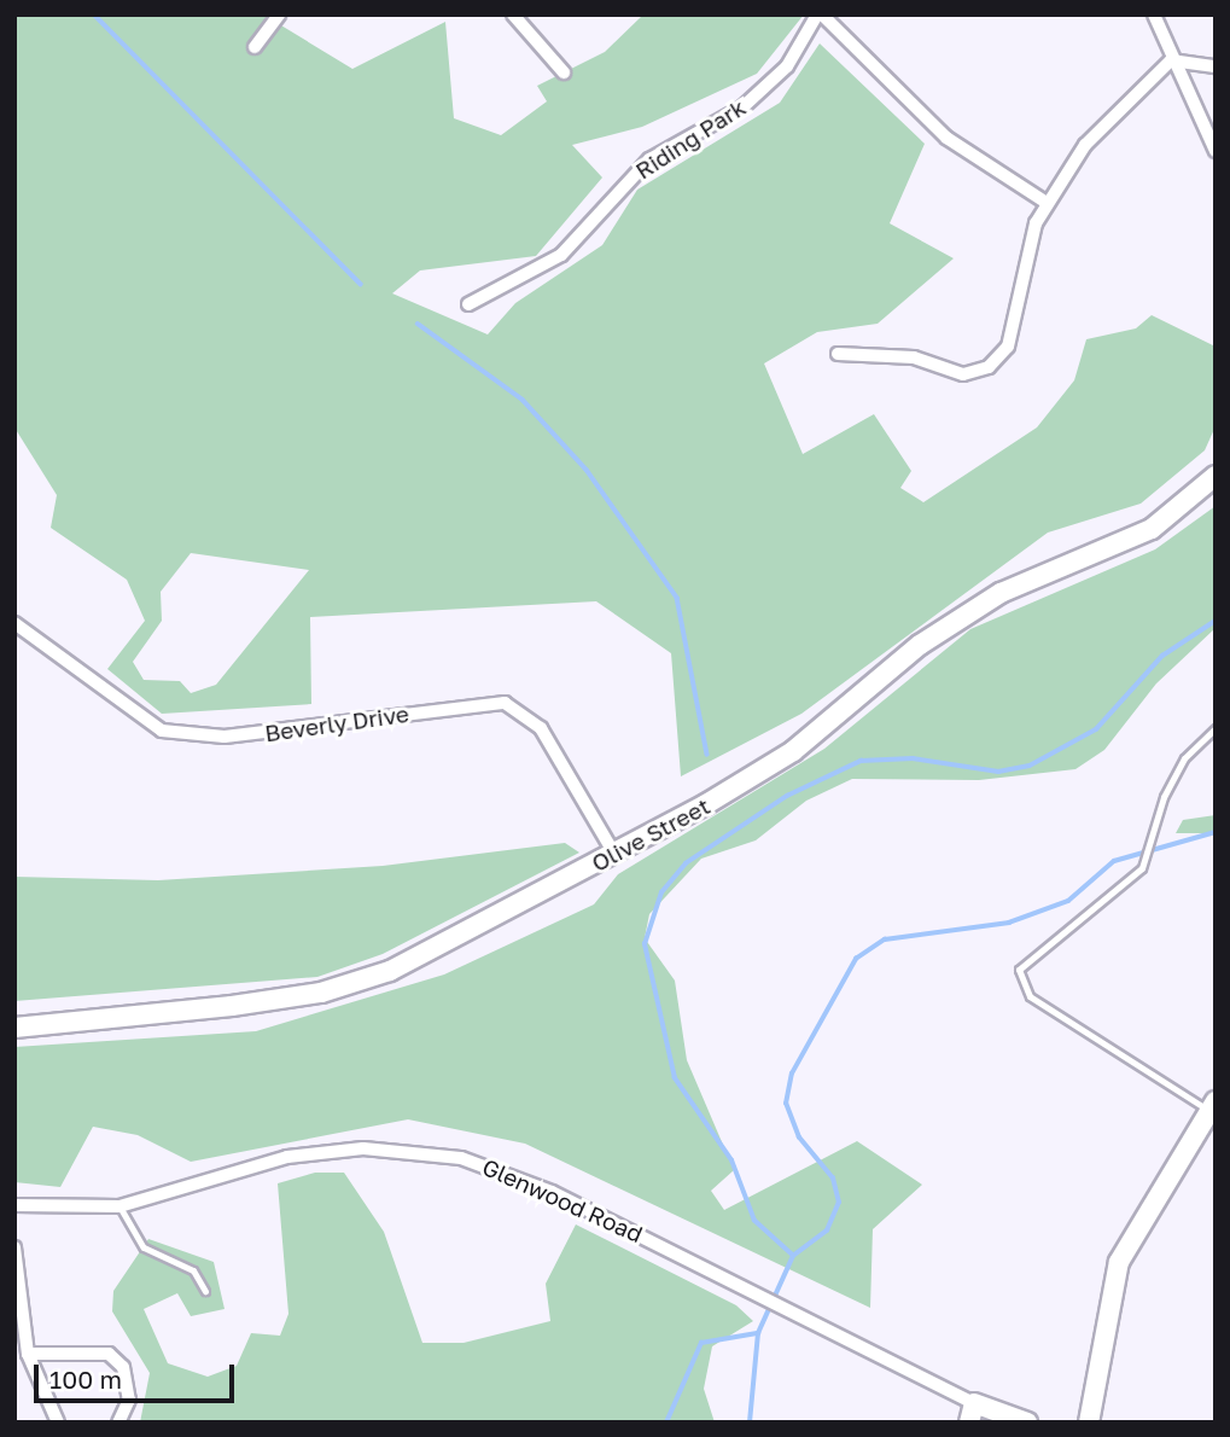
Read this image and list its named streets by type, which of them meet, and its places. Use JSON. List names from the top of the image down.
{
  "streets": {
    "street": [
      "Riding Park",
      "Beverly Drive",
      "Olive Street",
      "Glenwood Road"
    ]
  },
  "crossings": [
    ["Beverly Drive", "Olive Street"]
  ],
  "scale_bar": "100 m"
}
